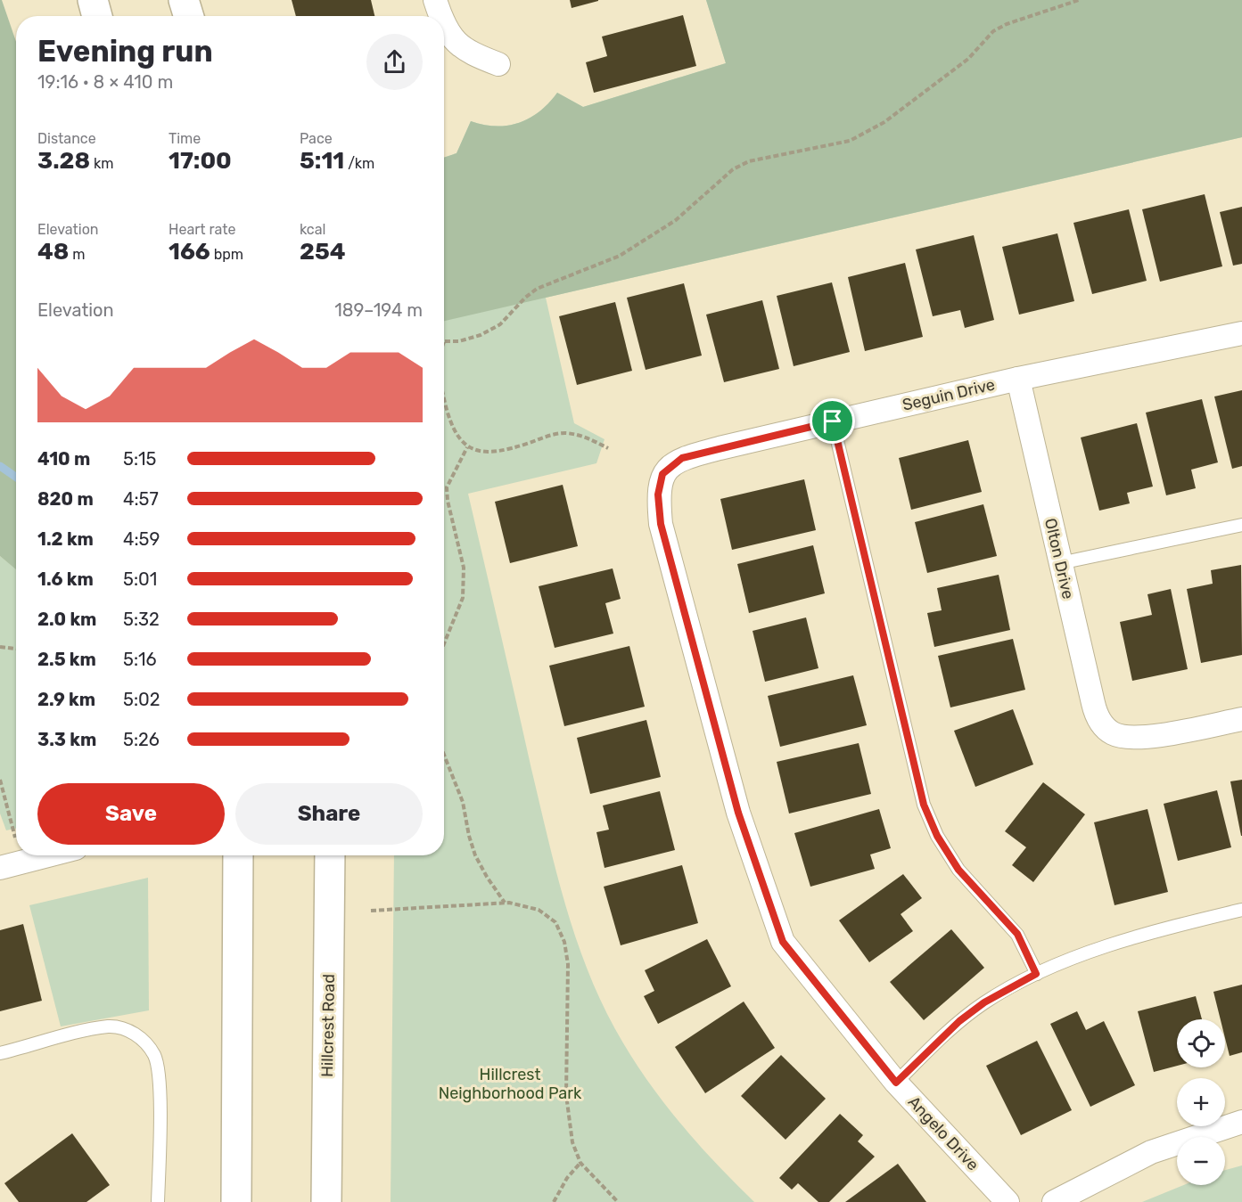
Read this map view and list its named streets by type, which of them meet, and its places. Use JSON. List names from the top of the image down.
{
  "streets": {
    "main road": ["Hillcrest Road"],
    "street": ["Seguin Drive", "Olton Drive", "Angelo Drive"]
  },
  "crossings": [
    ["Seguin Drive", "Olton Drive"],
    ["Seguin Drive", "Angelo Drive"]
  ],
  "parks": ["Hillcrest Neighborhood Park"],
  "page": {
    "heading": ["Evening run", "19:16 · 8 × 410 m"],
    "stats": [
      ["Distance", "3.28 km"],
      ["Time", "17:00"],
      ["Pace", "5:11 /km"],
      ["Elevation", "48 m"],
      ["Heart rate", "166 bpm"],
      ["kcal", "254"]
    ],
    "chart": ["Elevation", "189–194 m"],
    "list": [
      {
        "name": "410 m",
        "note": "5:15"
      },
      {
        "name": "820 m",
        "note": "4:57"
      },
      {
        "name": "1.2 km",
        "note": "4:59"
      },
      {
        "name": "1.6 km",
        "note": "5:01"
      },
      {
        "name": "2.0 km",
        "note": "5:32"
      },
      {
        "name": "2.5 km",
        "note": "5:16"
      },
      {
        "name": "2.9 km",
        "note": "5:02"
      },
      {
        "name": "3.3 km",
        "note": "5:26"
      }
    ],
    "buttons": ["Save", "Share"],
    "map_buttons": ["+", "−"]
  }
}
